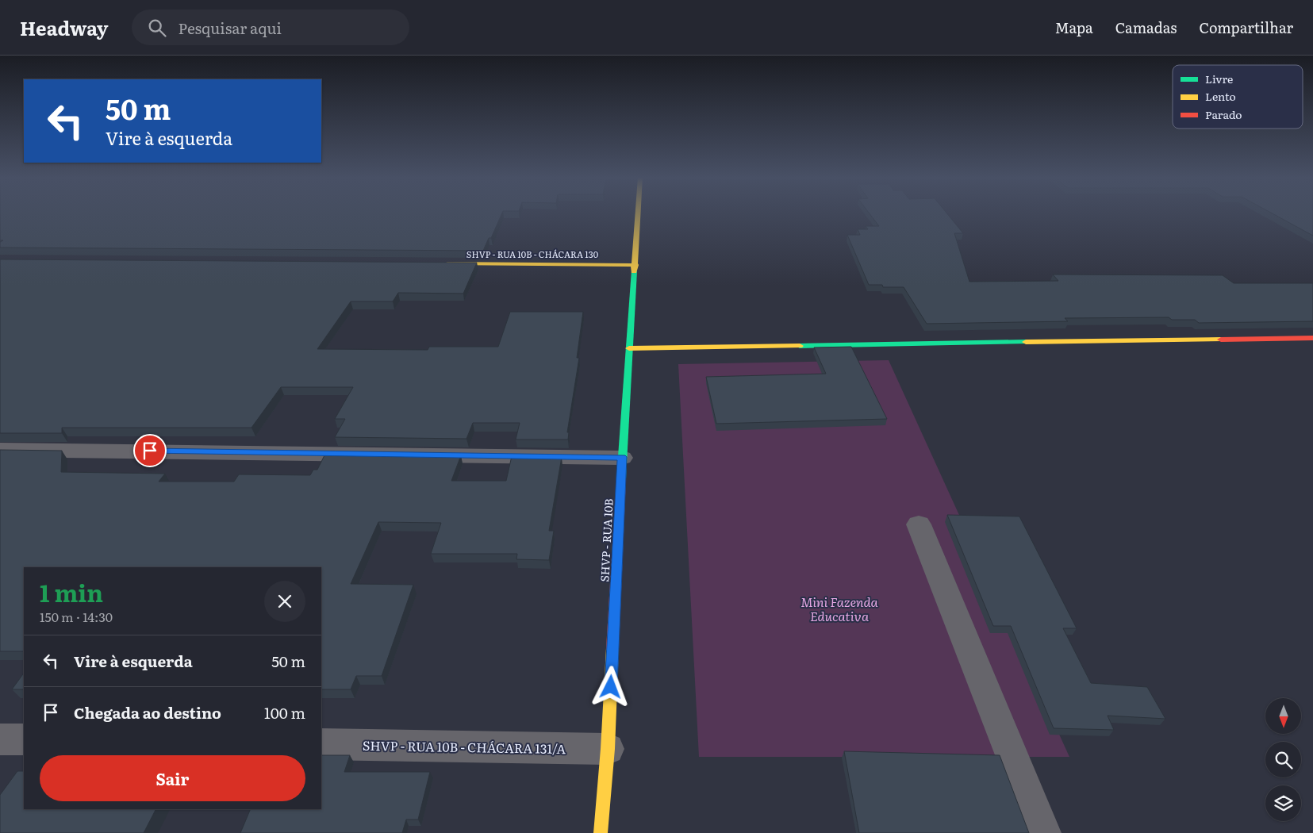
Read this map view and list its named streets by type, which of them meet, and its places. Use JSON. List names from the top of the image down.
{
  "streets": {
    "street": ["SHVP - RUA 10B - CHÁCARA 130", "SHVP - RUA 10B", "SHVP - RUA 10B - CHÁCARA 131/A"]
  },
  "crossings": [
    ["SHVP - RUA 10B - CHÁCARA 130", "SHVP - RUA 10B"],
    ["SHVP - RUA 10B", "SHVP - RUA 10B - CHÁCARA 131/A"]
  ],
  "parks": ["Mini Fazenda Educativa"],
  "legend": ["Livre", "Lento", "Parado"],
  "north": "bottom",
  "page": {
    "header": "Headway",
    "search": "Pesquisar aqui",
    "nav": ["Mapa", "Camadas", "Compartilhar"],
    "turn": ["50 m", "Vire à esquerda"],
    "heading": ["1 min", "150 m · 14:30"],
    "list": [
      {
        "name": "Vire à esquerda",
        "value": "50 m"
      },
      {
        "name": "Chegada ao destino",
        "value": "100 m"
      }
    ],
    "buttons": "Sair"
  }
}
